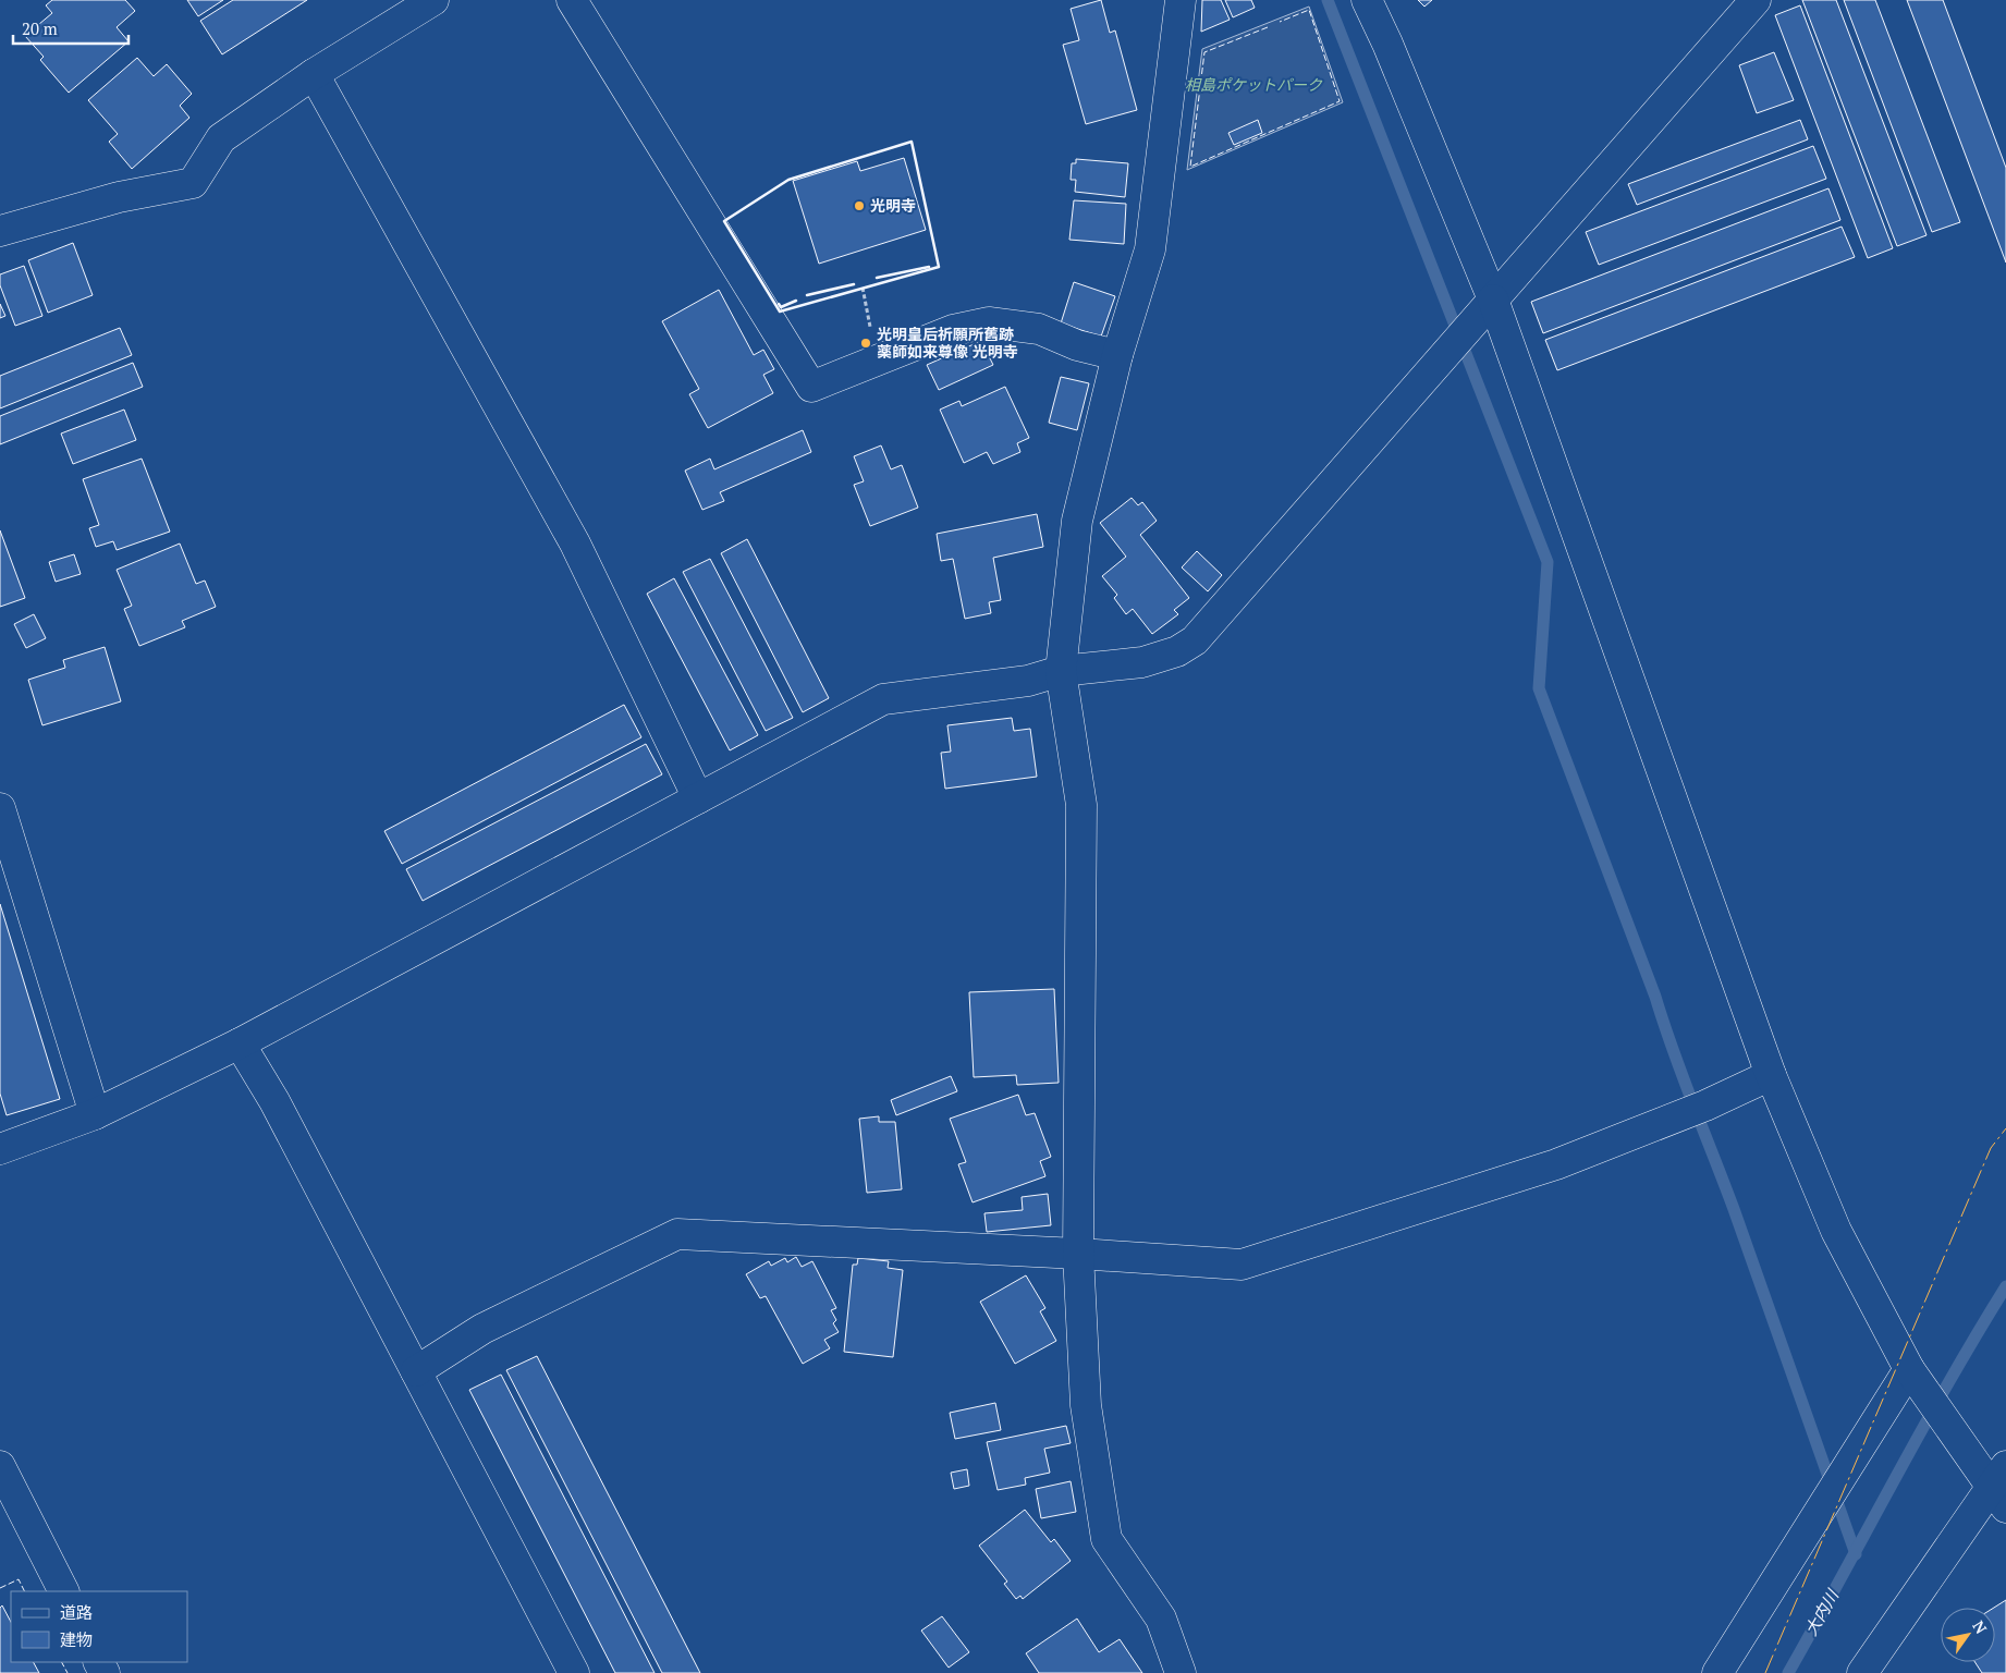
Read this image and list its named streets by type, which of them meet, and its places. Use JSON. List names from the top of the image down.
{
  "water": ["大内川"],
  "parks": ["相島ポケットパーク"],
  "places": ["光明寺", "光明皇后祈願所舊跡 薬師如来尊像 光明寺"],
  "legend": ["道路", "建物"],
  "scale_bar": "20 m",
  "north": "top right"
}
